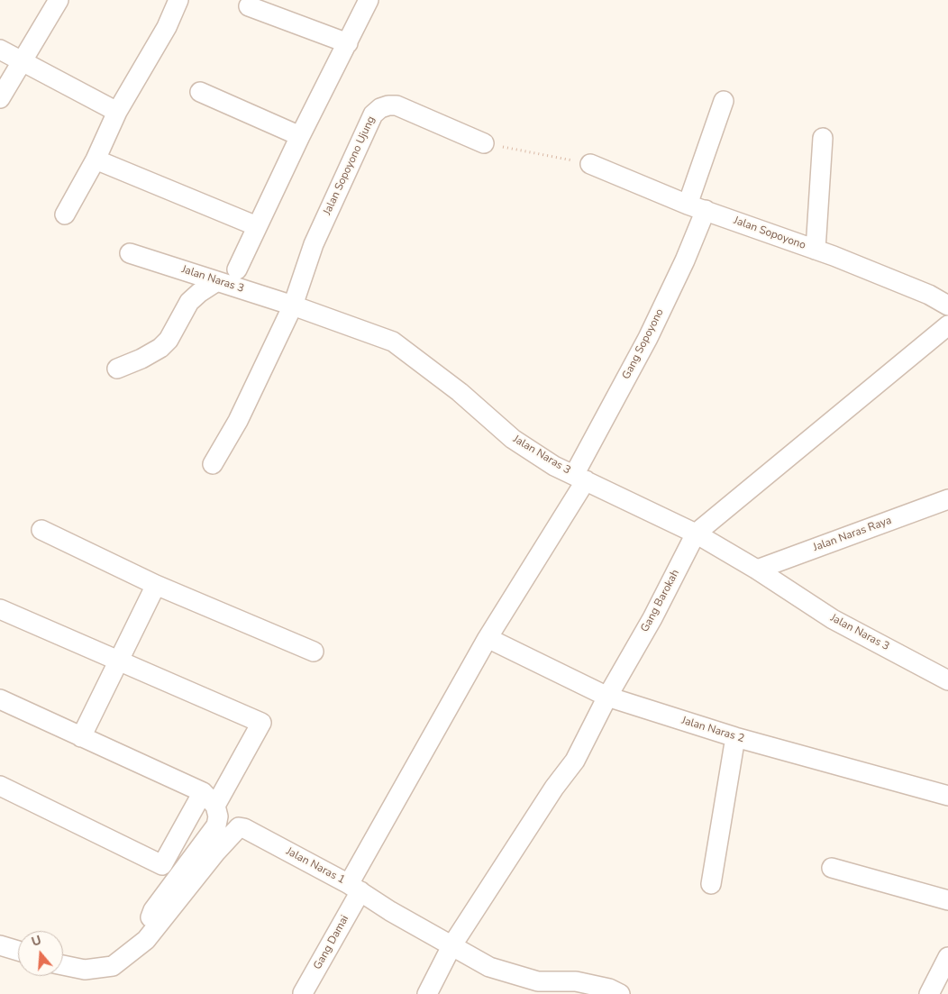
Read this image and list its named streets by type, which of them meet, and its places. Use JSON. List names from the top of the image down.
{
  "streets": {
    "street": [
      "Jalan Sopoyono Ujung",
      "Jalan Sopoyono",
      "Jalan Naras 3",
      "Gang Sopoyono",
      "Jalan Naras Raya",
      "Gang Barokah",
      "Jalan Naras 2",
      "Jalan Naras 1",
      "Gang Damai"
    ]
  },
  "crossings": [
    ["Jalan Sopoyono Ujung", "Jalan Naras 3"],
    ["Jalan Sopoyono", "Gang Sopoyono"],
    ["Jalan Naras 3", "Gang Sopoyono"],
    ["Jalan Naras 3", "Jalan Naras Raya"],
    ["Jalan Naras 3", "Gang Barokah"],
    ["Gang Sopoyono", "Jalan Naras 2"],
    ["Gang Sopoyono", "Gang Damai"],
    ["Gang Barokah", "Jalan Naras 2"],
    ["Gang Barokah", "Jalan Naras 1"],
    ["Jalan Naras 2", "Gang Damai"],
    ["Jalan Naras 1", "Gang Damai"]
  ],
  "north": "top"
}
